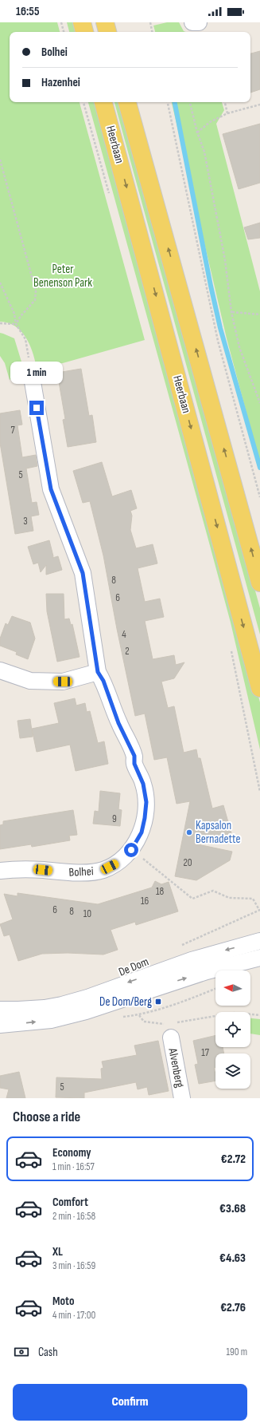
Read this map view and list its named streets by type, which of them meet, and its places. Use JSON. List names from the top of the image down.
{
  "streets": {
    "main road": ["Heerbaan"],
    "street": ["Bolhei", "De Dom", "Alvenberg"]
  },
  "parks": ["Peter Benenson Park"],
  "places": {
    "other": ["Kapsalon Bernadette"],
    "transit": ["De Dom/Berg"]
  },
  "house_numbers": [
    "7",
    "5",
    "3",
    "8",
    "6",
    "4",
    "2",
    "9",
    "20",
    "18",
    "16",
    "6",
    "8",
    "10",
    "17",
    "5"
  ],
  "north": "left",
  "page": {
    "status": "16:55",
    "banner": ["Bolhei", "Hazenhei"],
    "bubble": "1 min",
    "heading": "Choose a ride",
    "list": [
      {
        "name": "Economy",
        "note": "1 min · 16:57",
        "value": "€2.72"
      },
      {
        "name": "Comfort",
        "note": "2 min · 16:58",
        "value": "€3.68"
      },
      {
        "name": "XL",
        "note": "3 min · 16:59",
        "value": "€4.63"
      },
      {
        "name": "Moto",
        "note": "4 min · 17:00",
        "value": "€2.76"
      }
    ],
    "pay": ["Cash", "190 m"],
    "buttons": "Confirm"
  }
}
